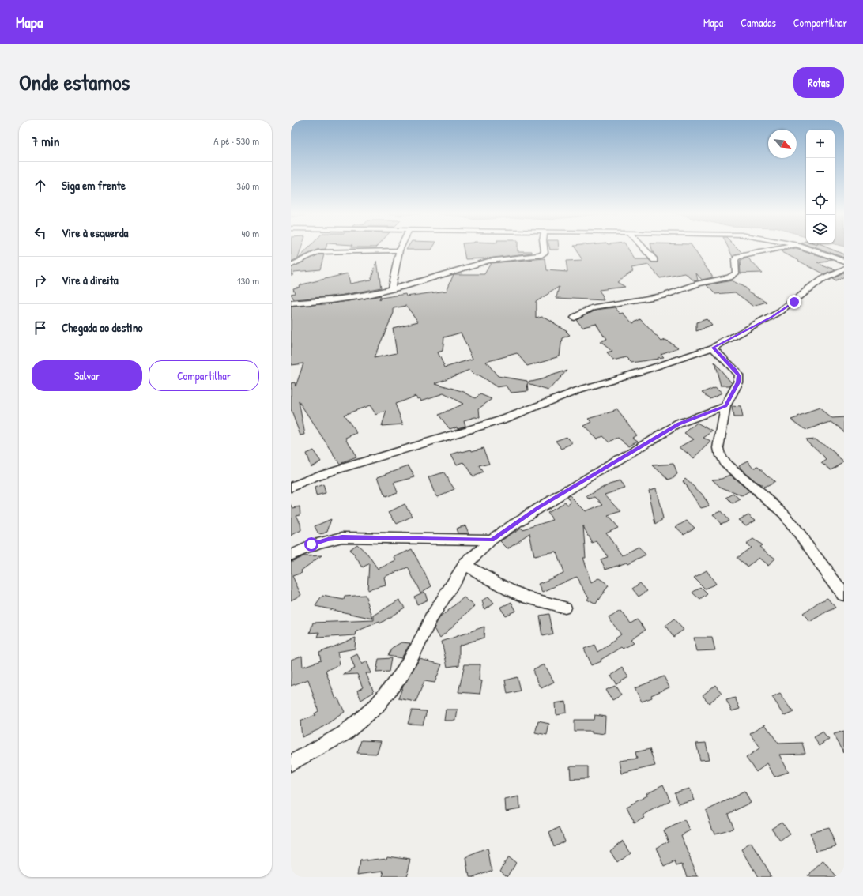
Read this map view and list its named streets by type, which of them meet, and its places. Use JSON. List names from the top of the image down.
{
  "north": "bottom right",
  "page": {
    "header": "Mapa",
    "nav": ["Mapa", "Camadas", "Compartilhar"],
    "title": "Onde estamos",
    "buttons": [
      "Rotas",
      ["Salvar", "Compartilhar"]
    ],
    "heading": ["7 min", "A pé · 530 m"],
    "map_buttons": ["+", "−"],
    "list": [
      ["Siga em frente", "360 m"],
      ["Vire à esquerda", "40 m"],
      ["Vire à direita", "130 m"],
      "Chegada ao destino"
    ]
  }
}
